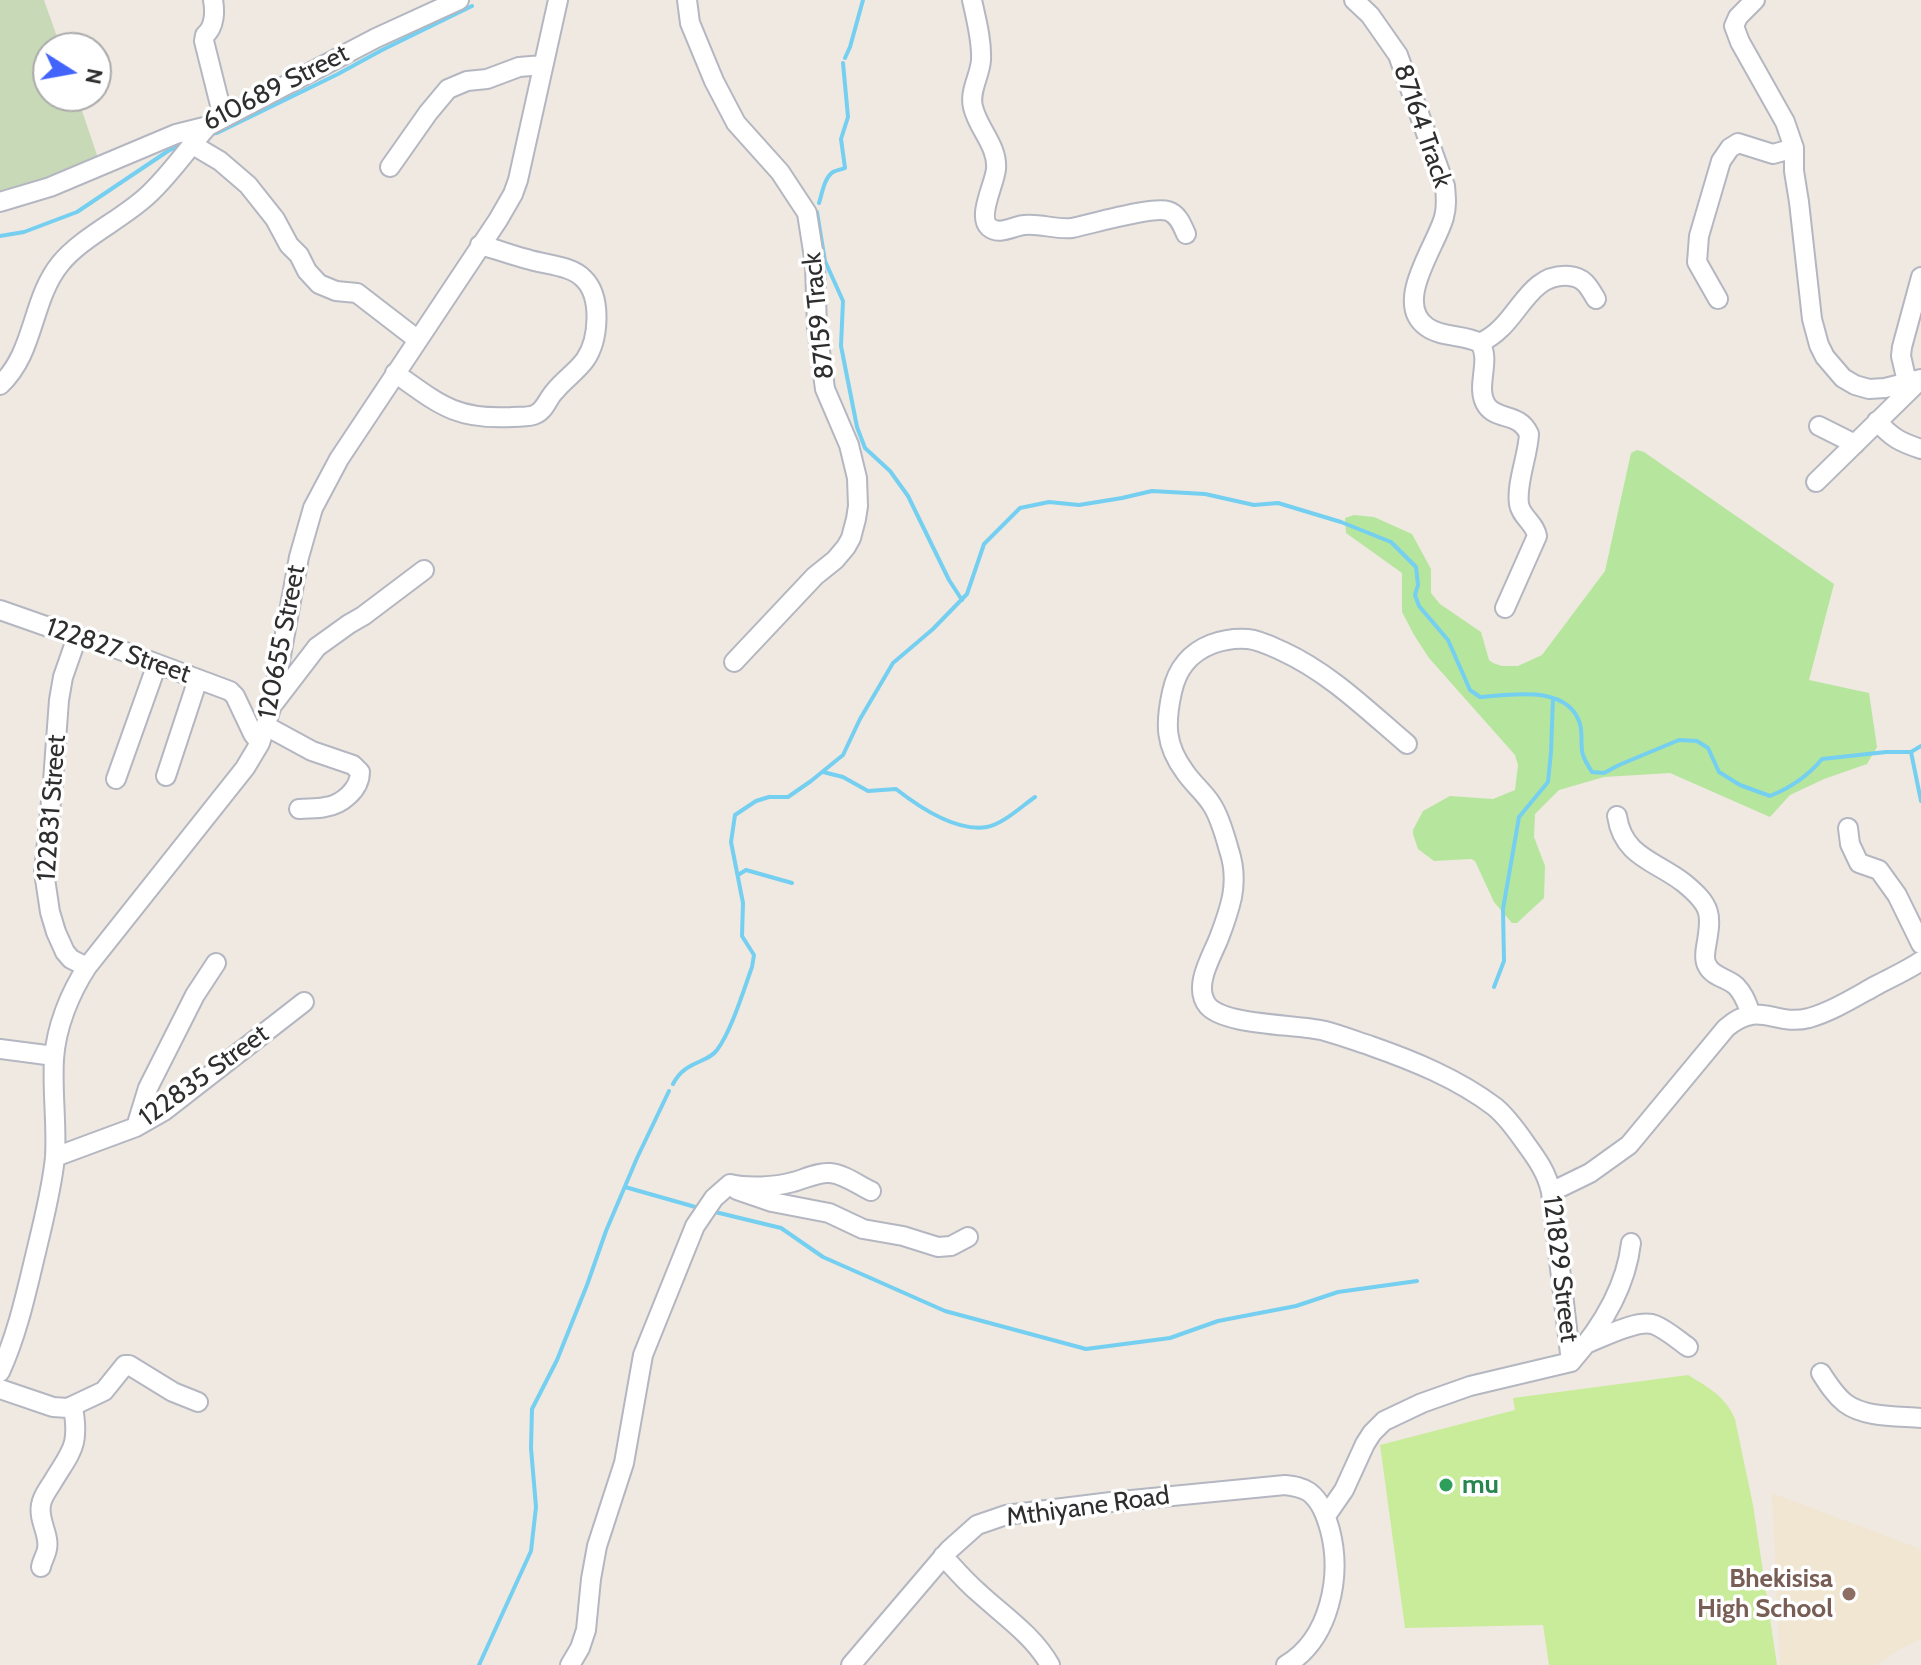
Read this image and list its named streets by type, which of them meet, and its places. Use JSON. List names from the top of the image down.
{
  "streets": {
    "street": [
      "610689 Street",
      "87164 Track",
      "87159 Track",
      "120655 Street",
      "122827 Street",
      "122831 Street",
      "122835 Street",
      "121829 Street",
      "Mthiyane Road"
    ]
  },
  "crossings": [
    ["120655 Street", "122827 Street"],
    ["120655 Street", "122831 Street"],
    ["120655 Street", "122835 Street"],
    ["122827 Street", "122831 Street"],
    ["121829 Street", "Mthiyane Road"]
  ],
  "places": ["mu", "Bhekisisa High School"],
  "north": "right"
}
